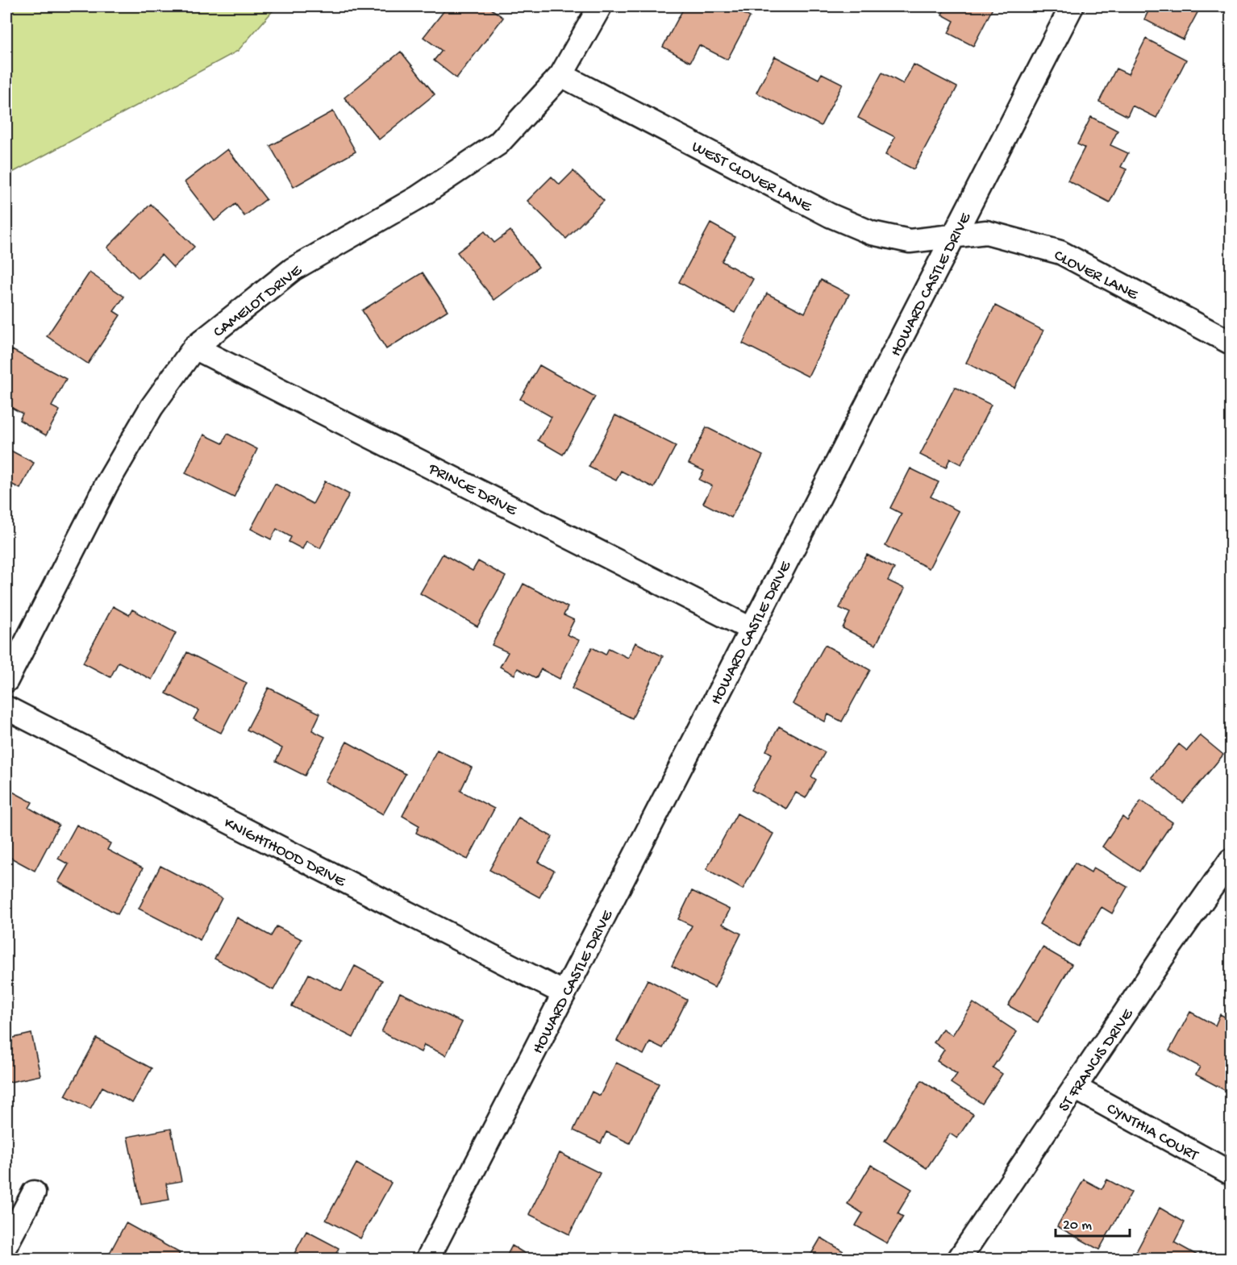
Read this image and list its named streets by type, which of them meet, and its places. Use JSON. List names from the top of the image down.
{
  "streets": {
    "street": [
      "WEST CLOVER LANE",
      "CLOVER LANE",
      "HOWARD CASTLE DRIVE",
      "CAMELOT DRIVE",
      "PRINCE DRIVE",
      "KNIGHTHOOD DRIVE",
      "ST FRANCIS DRIVE",
      "CYNTHIA COURT"
    ]
  },
  "crossings": [
    ["WEST CLOVER LANE", "CLOVER LANE"],
    ["WEST CLOVER LANE", "HOWARD CASTLE DRIVE"],
    ["WEST CLOVER LANE", "CAMELOT DRIVE"],
    ["CLOVER LANE", "HOWARD CASTLE DRIVE"],
    ["HOWARD CASTLE DRIVE", "PRINCE DRIVE"],
    ["HOWARD CASTLE DRIVE", "KNIGHTHOOD DRIVE"],
    ["CAMELOT DRIVE", "PRINCE DRIVE"],
    ["ST FRANCIS DRIVE", "CYNTHIA COURT"]
  ],
  "scale_bar": "20 m"
}
